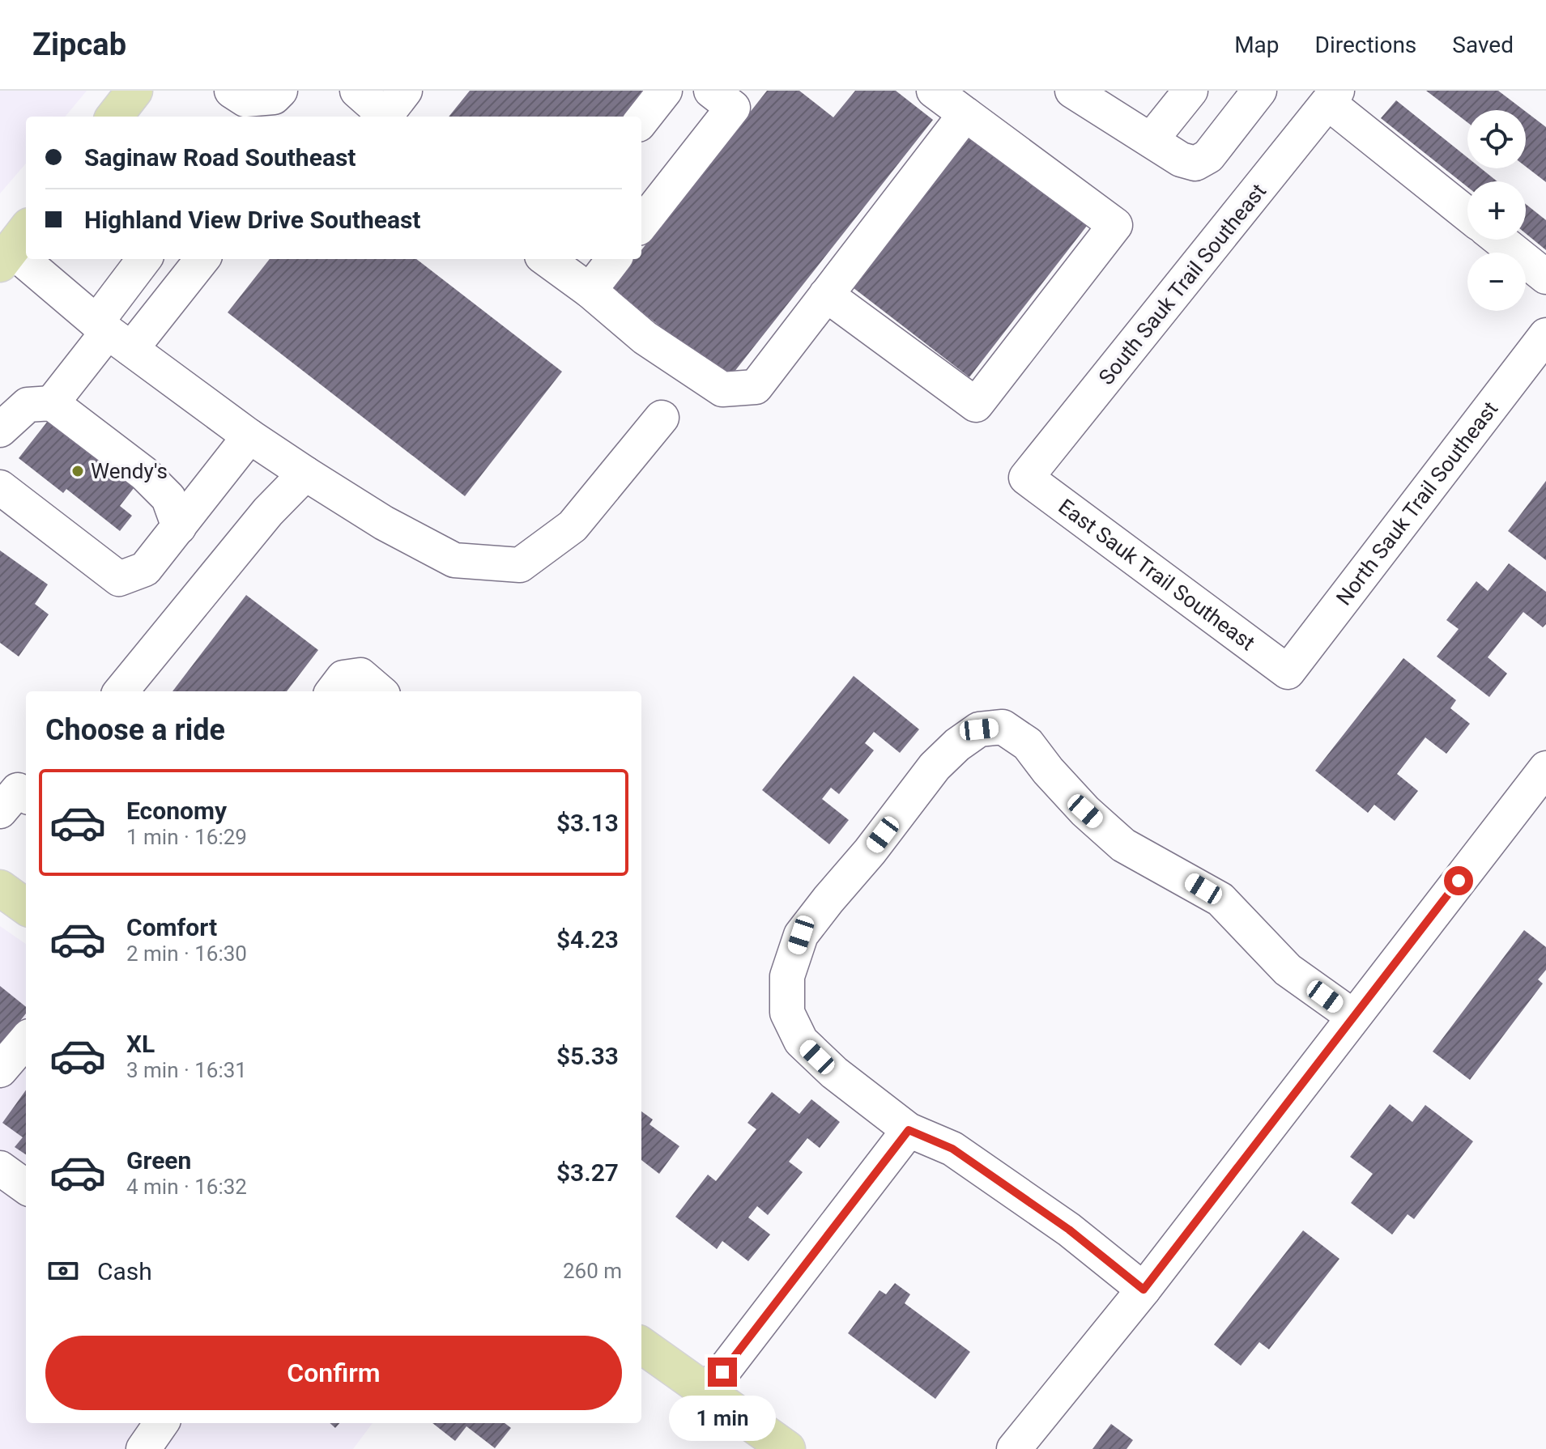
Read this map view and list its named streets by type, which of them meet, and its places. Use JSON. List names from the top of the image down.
{
  "streets": {
    "street": ["South Sauk Trail Southeast", "North Sauk Trail Southeast", "East Sauk Trail Southeast"]
  },
  "crossings": [
    ["South Sauk Trail Southeast", "East Sauk Trail Southeast"],
    ["North Sauk Trail Southeast", "East Sauk Trail Southeast"]
  ],
  "places": ["Wendy's"],
  "page": {
    "header": "Zipcab",
    "nav": ["Map", "Directions", "Saved"],
    "map_buttons": ["+", "−"],
    "banner": ["Saginaw Road Southeast", "Highland View Drive Southeast"],
    "heading": "Choose a ride",
    "list": [
      {
        "name": "Economy",
        "note": "1 min · 16:29",
        "value": "$3.13"
      },
      {
        "name": "Comfort",
        "note": "2 min · 16:30",
        "value": "$4.23"
      },
      {
        "name": "XL",
        "note": "3 min · 16:31",
        "value": "$5.33"
      },
      {
        "name": "Green",
        "note": "4 min · 16:32",
        "value": "$3.27"
      }
    ],
    "pay": ["Cash", "260 m"],
    "buttons": "Confirm",
    "bubble": "1 min"
  }
}
